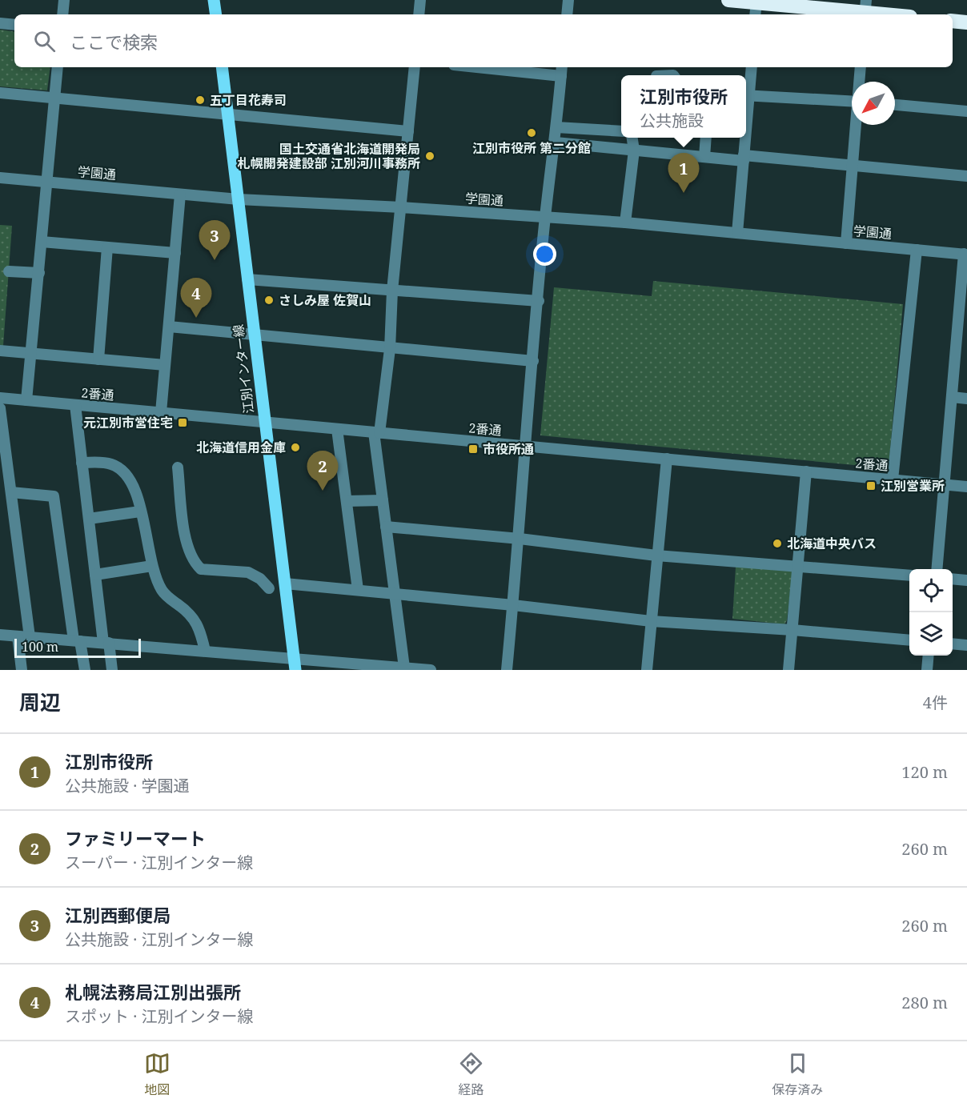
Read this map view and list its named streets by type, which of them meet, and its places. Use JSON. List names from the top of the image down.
{
  "streets": {
    "main road": ["江別インター線"],
    "street": ["学園通", "2番通"]
  },
  "crossings": [
    ["学園通", "江別インター線"],
    ["江別インター線", "2番通"]
  ],
  "places": {
    "other": [
      "五丁目花寿司",
      "江別市役所 第二分館",
      "国土交通省北海道開発局 札幌開発建設部 江別河川事務所",
      "さしみ屋 佐賀山",
      "北海道信用金庫",
      "北海道中央バス"
    ],
    "transit": ["元江別市営住宅", "市役所通", "江別営業所"]
  },
  "scale_bar": "100 m",
  "north": "bottom left",
  "page": {
    "search": "ここで検索",
    "popup": ["江別市役所", "公共施設"],
    "pins": [
      "1",
      "3",
      "4",
      "2"
    ],
    "scale": "100 m",
    "heading": ["周辺", "4件"],
    "list": [
      {
        "mark": "1",
        "name": "江別市役所",
        "note": "公共施設 · 学園通",
        "value": "120 m"
      },
      {
        "mark": "2",
        "name": "ファミリーマート",
        "note": "スーパー · 江別インター線",
        "value": "260 m"
      },
      {
        "mark": "3",
        "name": "江別西郵便局",
        "note": "公共施設 · 江別インター線",
        "value": "260 m"
      },
      {
        "mark": "4",
        "name": "札幌法務局江別出張所",
        "note": "スポット · 江別インター線",
        "value": "280 m"
      }
    ],
    "nav": ["地図", "経路", "保存済み"]
  }
}
